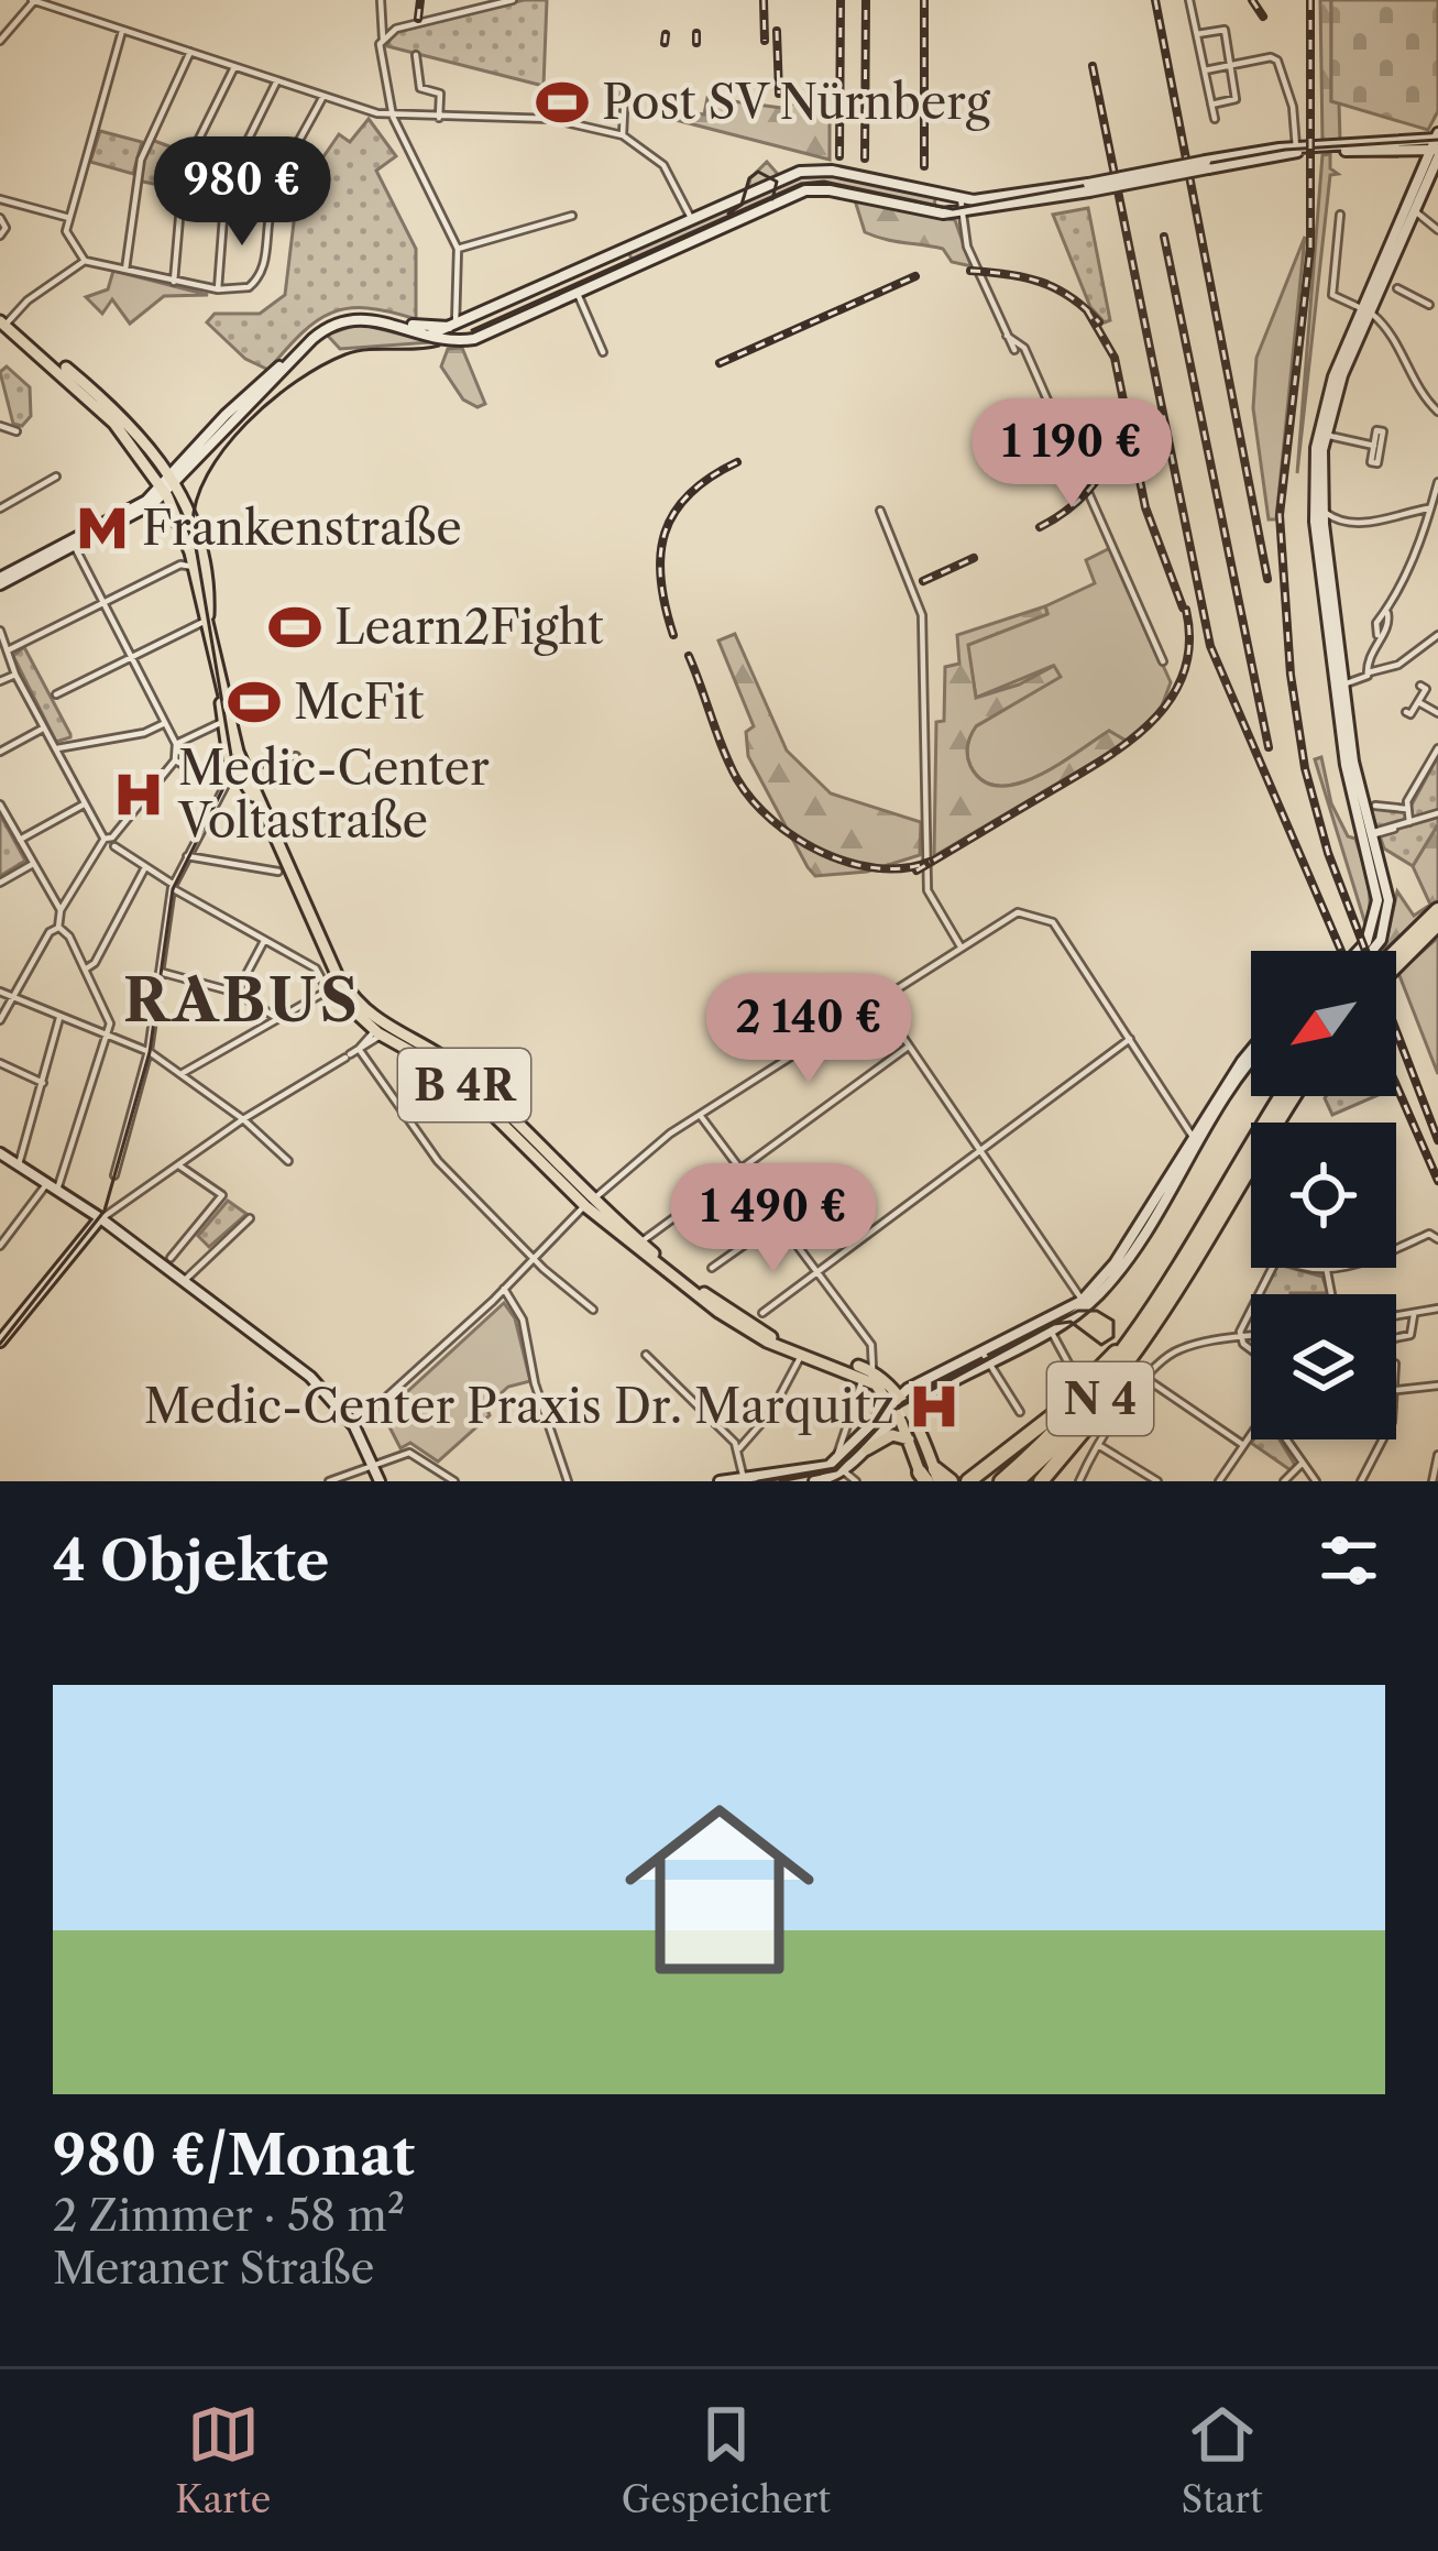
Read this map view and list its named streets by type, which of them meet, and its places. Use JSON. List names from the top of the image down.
{
  "streets": {
    "highway": ["N 4"],
    "main road": ["B 4R"]
  },
  "districts": ["RABUS"],
  "places": {
    "sports": ["Post SV Nürnberg", "Learn2Fight", "McFit"],
    "metro station": ["Frankenstraße"],
    "hospital": ["Medic-Center Voltastraße", "Medic-Center Praxis Dr. Marquitz"]
  },
  "north": "bottom left",
  "page": {
    "price": [
      "980 €",
      "1 190 €",
      "2 140 €",
      "1 490 €"
    ],
    "heading": "4 Objekte",
    "list": [
      {
        "name": "980 €/Monat",
        "note": "2 Zimmer · 58 m² · Meraner Straße"
      }
    ],
    "tabs": ["Karte", "Gespeichert", "Start"]
  }
}
